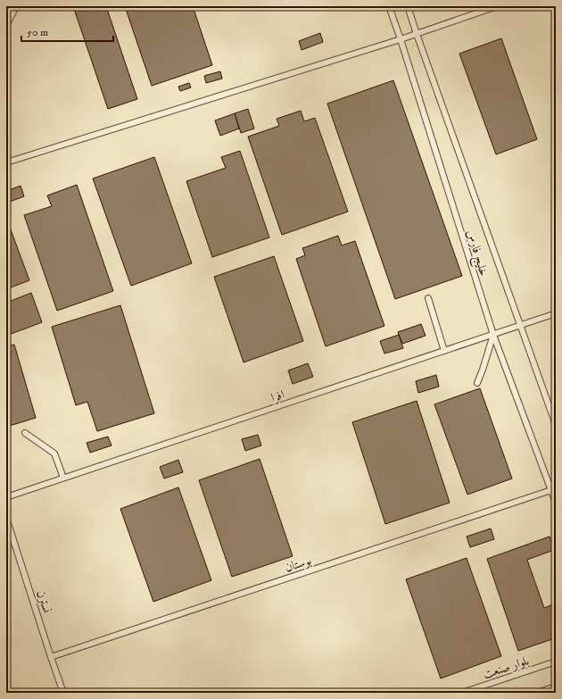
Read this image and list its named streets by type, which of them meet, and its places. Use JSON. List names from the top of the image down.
{
  "streets": {
    "lane": [
      "خلیج فارس",
      "افرا",
      "بوستان",
      "نسترن",
      "بلوار صنعت"
    ]
  },
  "crossings": [
    ["خلیج فارس", "افرا"],
    ["خلیج فارس", "بوستان"],
    ["بوستان", "نسترن"]
  ],
  "scale_bar": "50 m"
}
